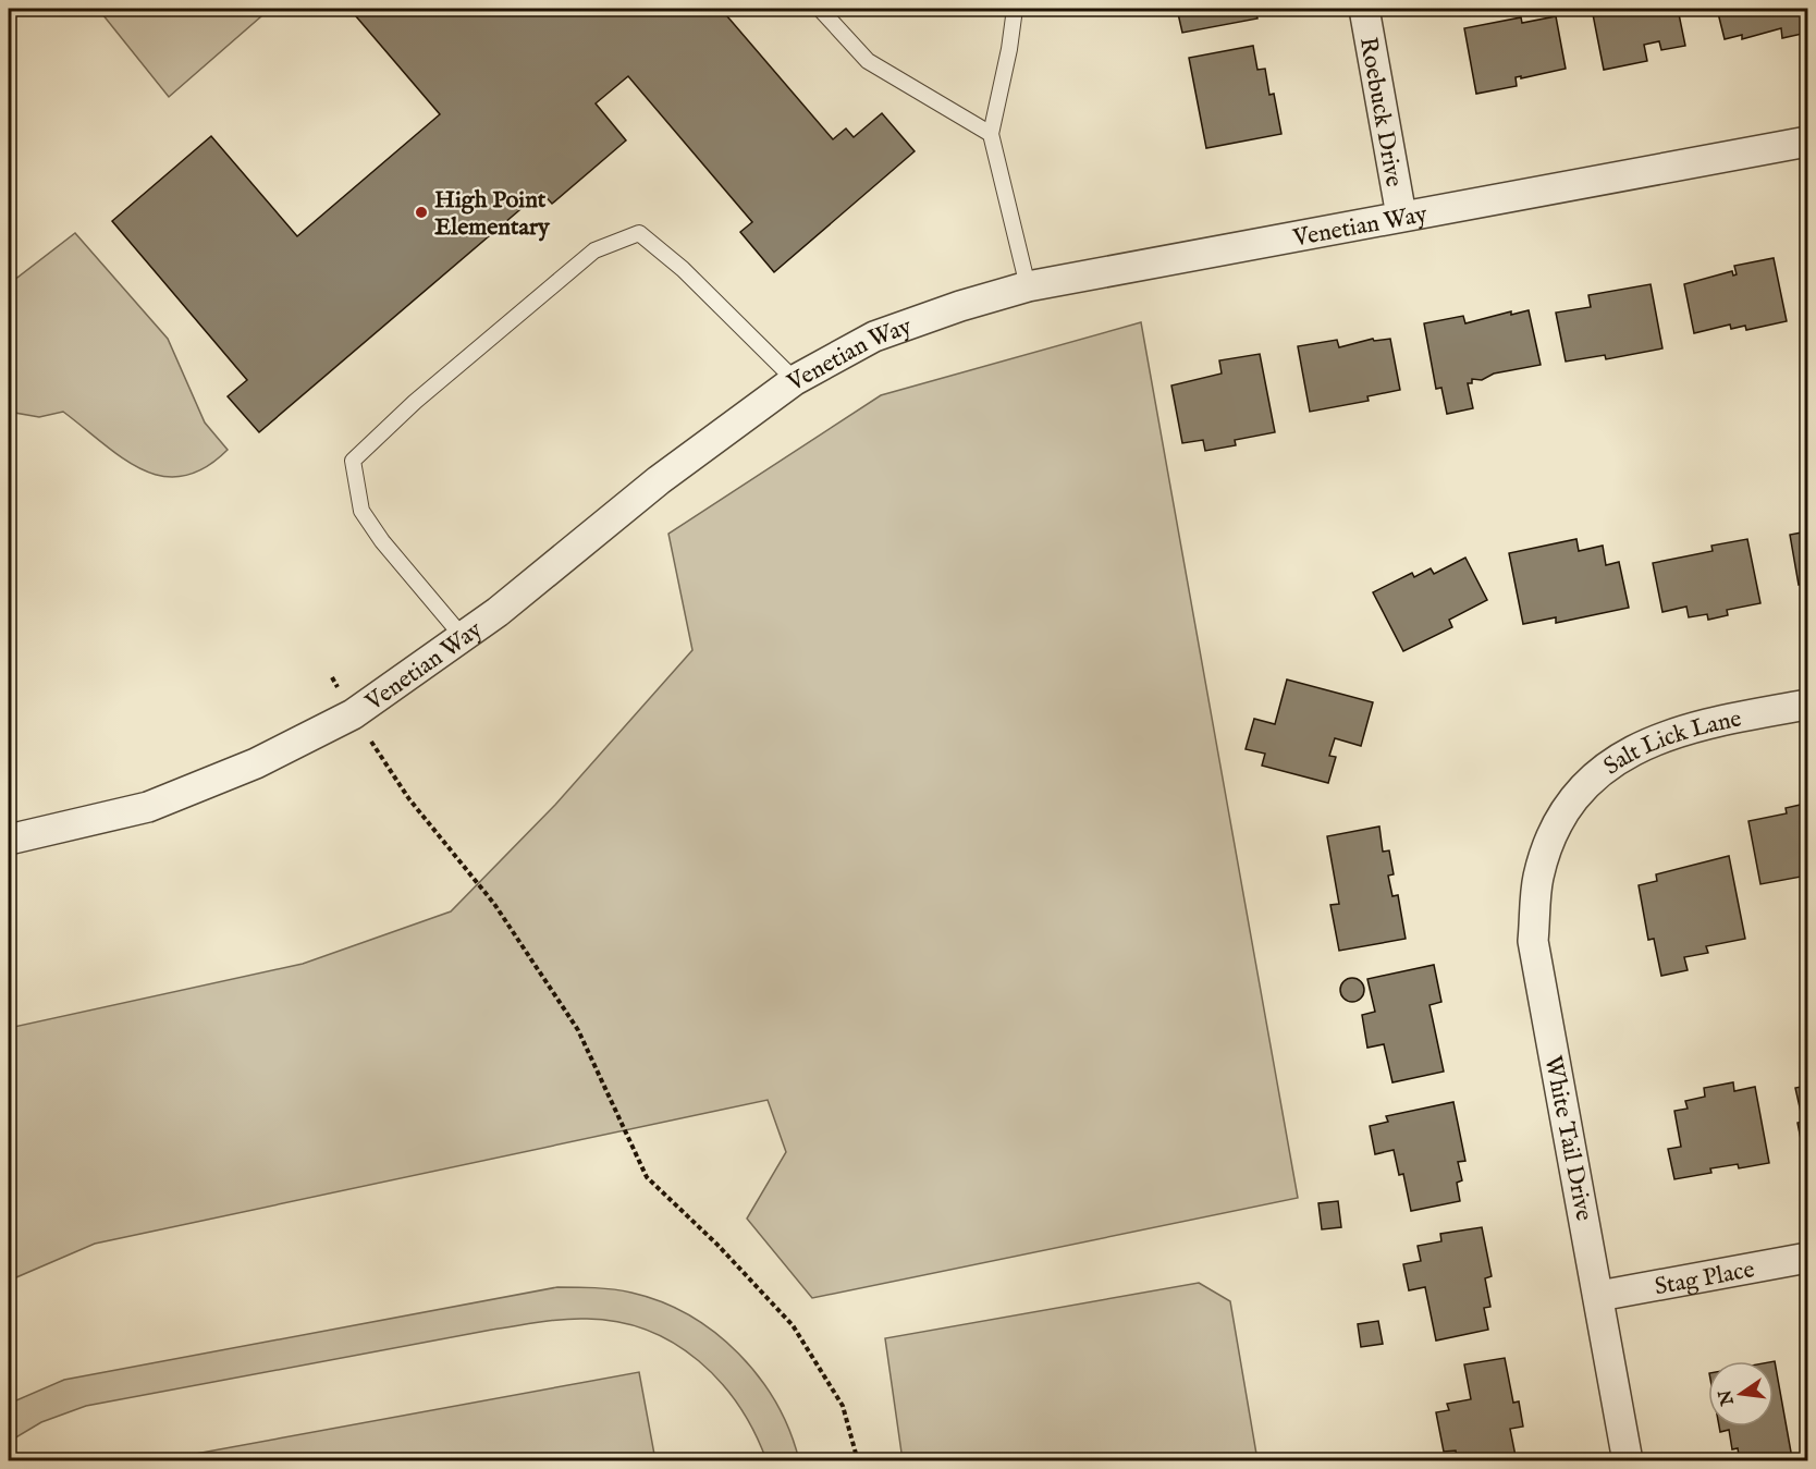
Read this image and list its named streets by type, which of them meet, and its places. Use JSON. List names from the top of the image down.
{
  "streets": {
    "street": [
      "Roebuck Drive",
      "Venetian Way",
      "Salt Lick Lane",
      "White Tail Drive",
      "Stag Place"
    ]
  },
  "crossings": [
    ["Roebuck Drive", "Venetian Way"],
    ["Salt Lick Lane", "White Tail Drive"],
    ["White Tail Drive", "Stag Place"]
  ],
  "places": ["High Point Elementary"],
  "north": "left"
}
